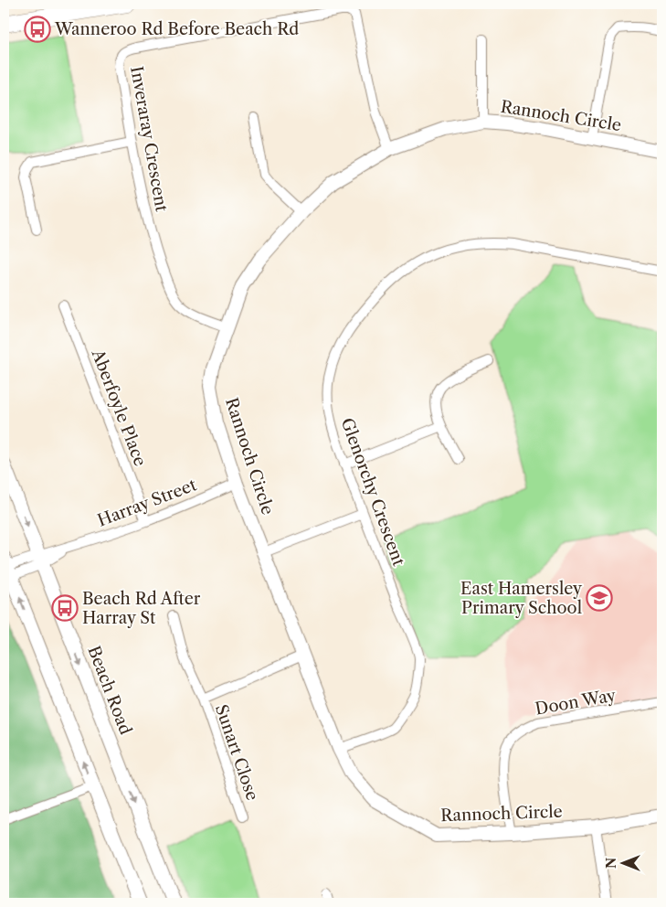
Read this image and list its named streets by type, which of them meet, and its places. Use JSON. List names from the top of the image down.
{
  "streets": {
    "main road": ["Beach Road"],
    "street": [
      "Rannoch Circle",
      "Inveraray Crescent",
      "Aberfoyle Place",
      "Glenorchy Crescent",
      "Harray Street",
      "Doon Way",
      "Sunart Close"
    ]
  },
  "crossings": [
    ["Rannoch Circle", "Inveraray Crescent"],
    ["Rannoch Circle", "Glenorchy Crescent"],
    ["Rannoch Circle", "Harray Street"],
    ["Rannoch Circle", "Doon Way"],
    ["Rannoch Circle", "Sunart Close"],
    ["Aberfoyle Place", "Harray Street"],
    ["Harray Street", "Beach Road"]
  ],
  "places": {
    "bus stop": ["Wanneroo Rd Before Beach Rd", "Beach Rd After Harray St"],
    "school or university": ["East Hamersley Primary School"]
  },
  "north": "left"
}
